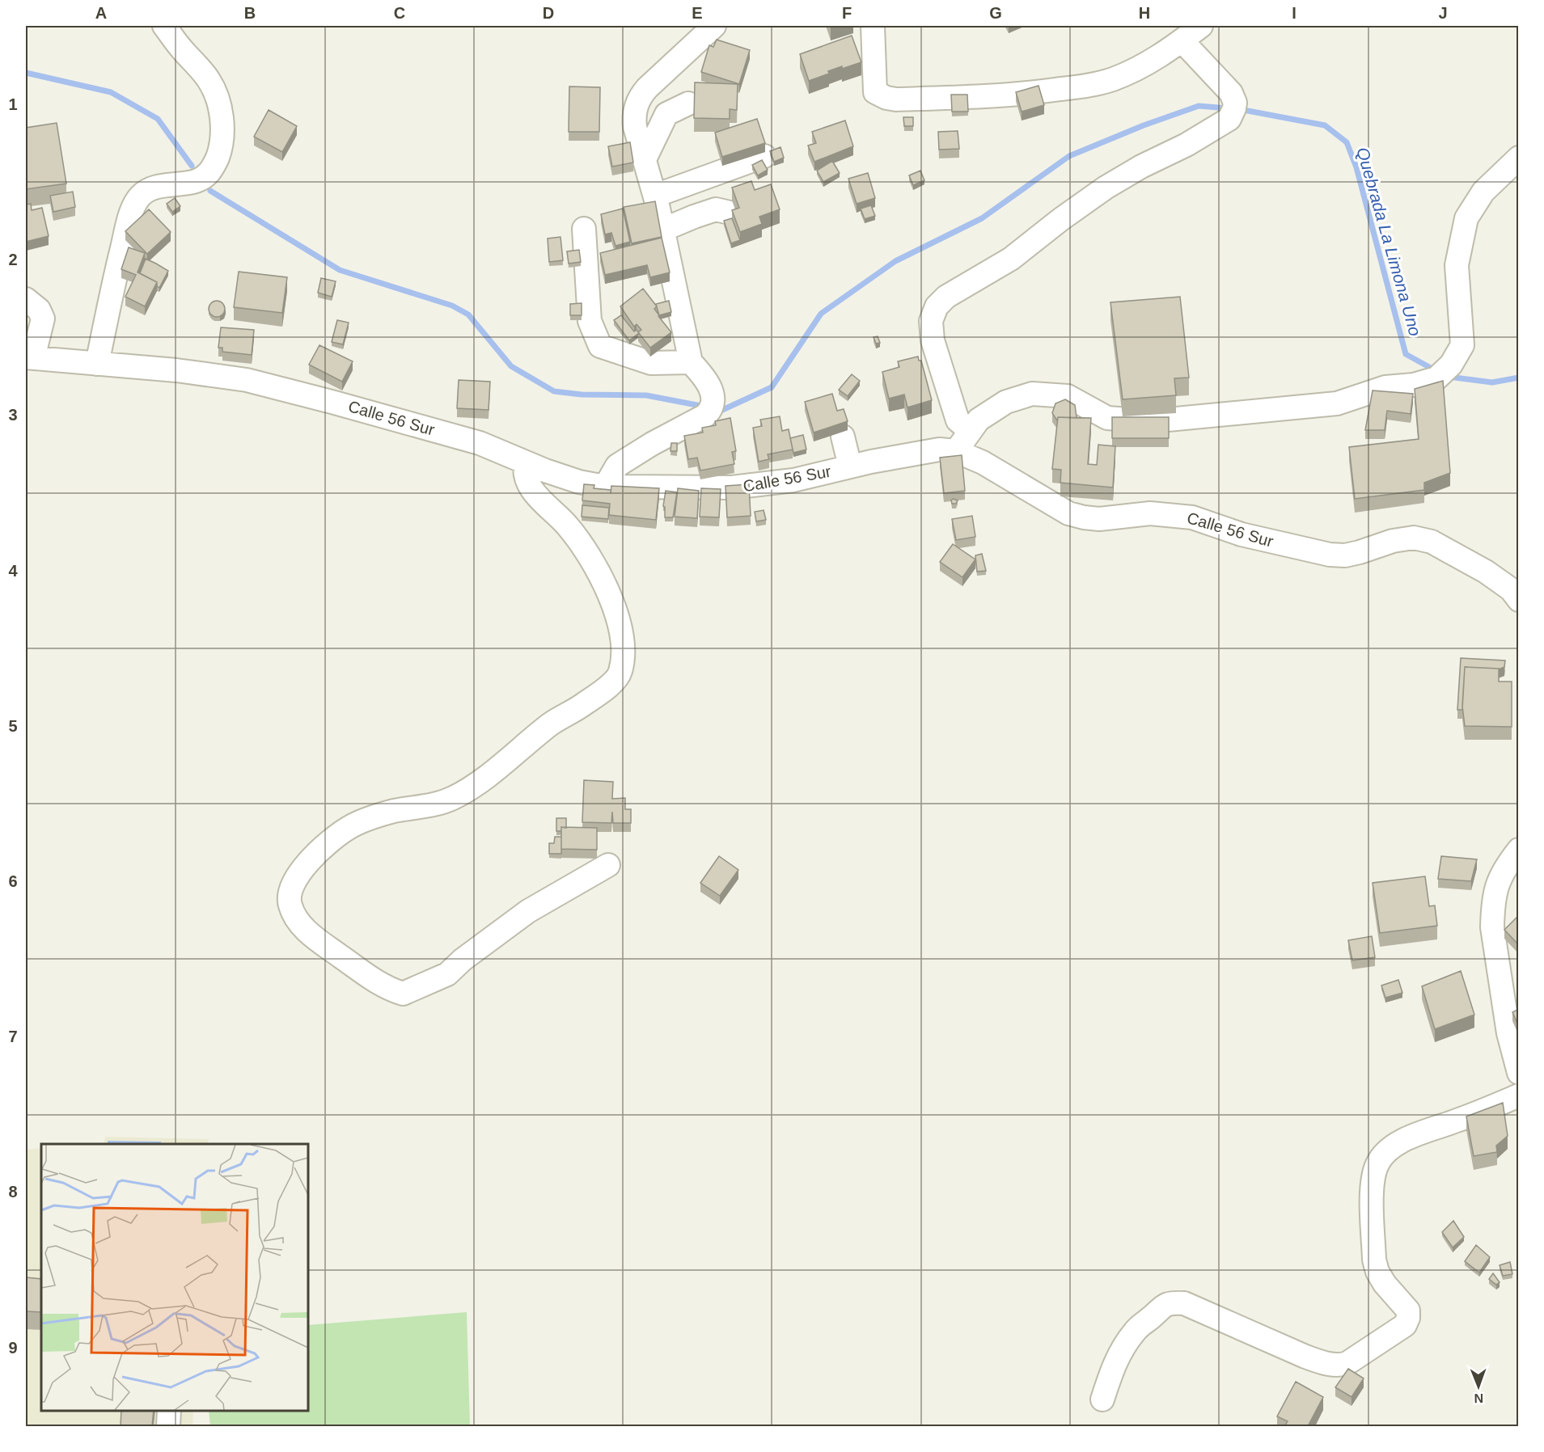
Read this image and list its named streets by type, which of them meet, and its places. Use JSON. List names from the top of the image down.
{
  "streets": {
    "street": ["Calle 56 Sur"]
  },
  "water": ["Quebrada La Limona Uno"],
  "north": "bottom",
  "grid": {
    "columns": [
      "A",
      "B",
      "C",
      "D",
      "E",
      "F",
      "G",
      "H",
      "I",
      "J"
    ],
    "rows": [
      "1",
      "2",
      "3",
      "4",
      "5",
      "6",
      "7",
      "8",
      "9"
    ]
  }
}
